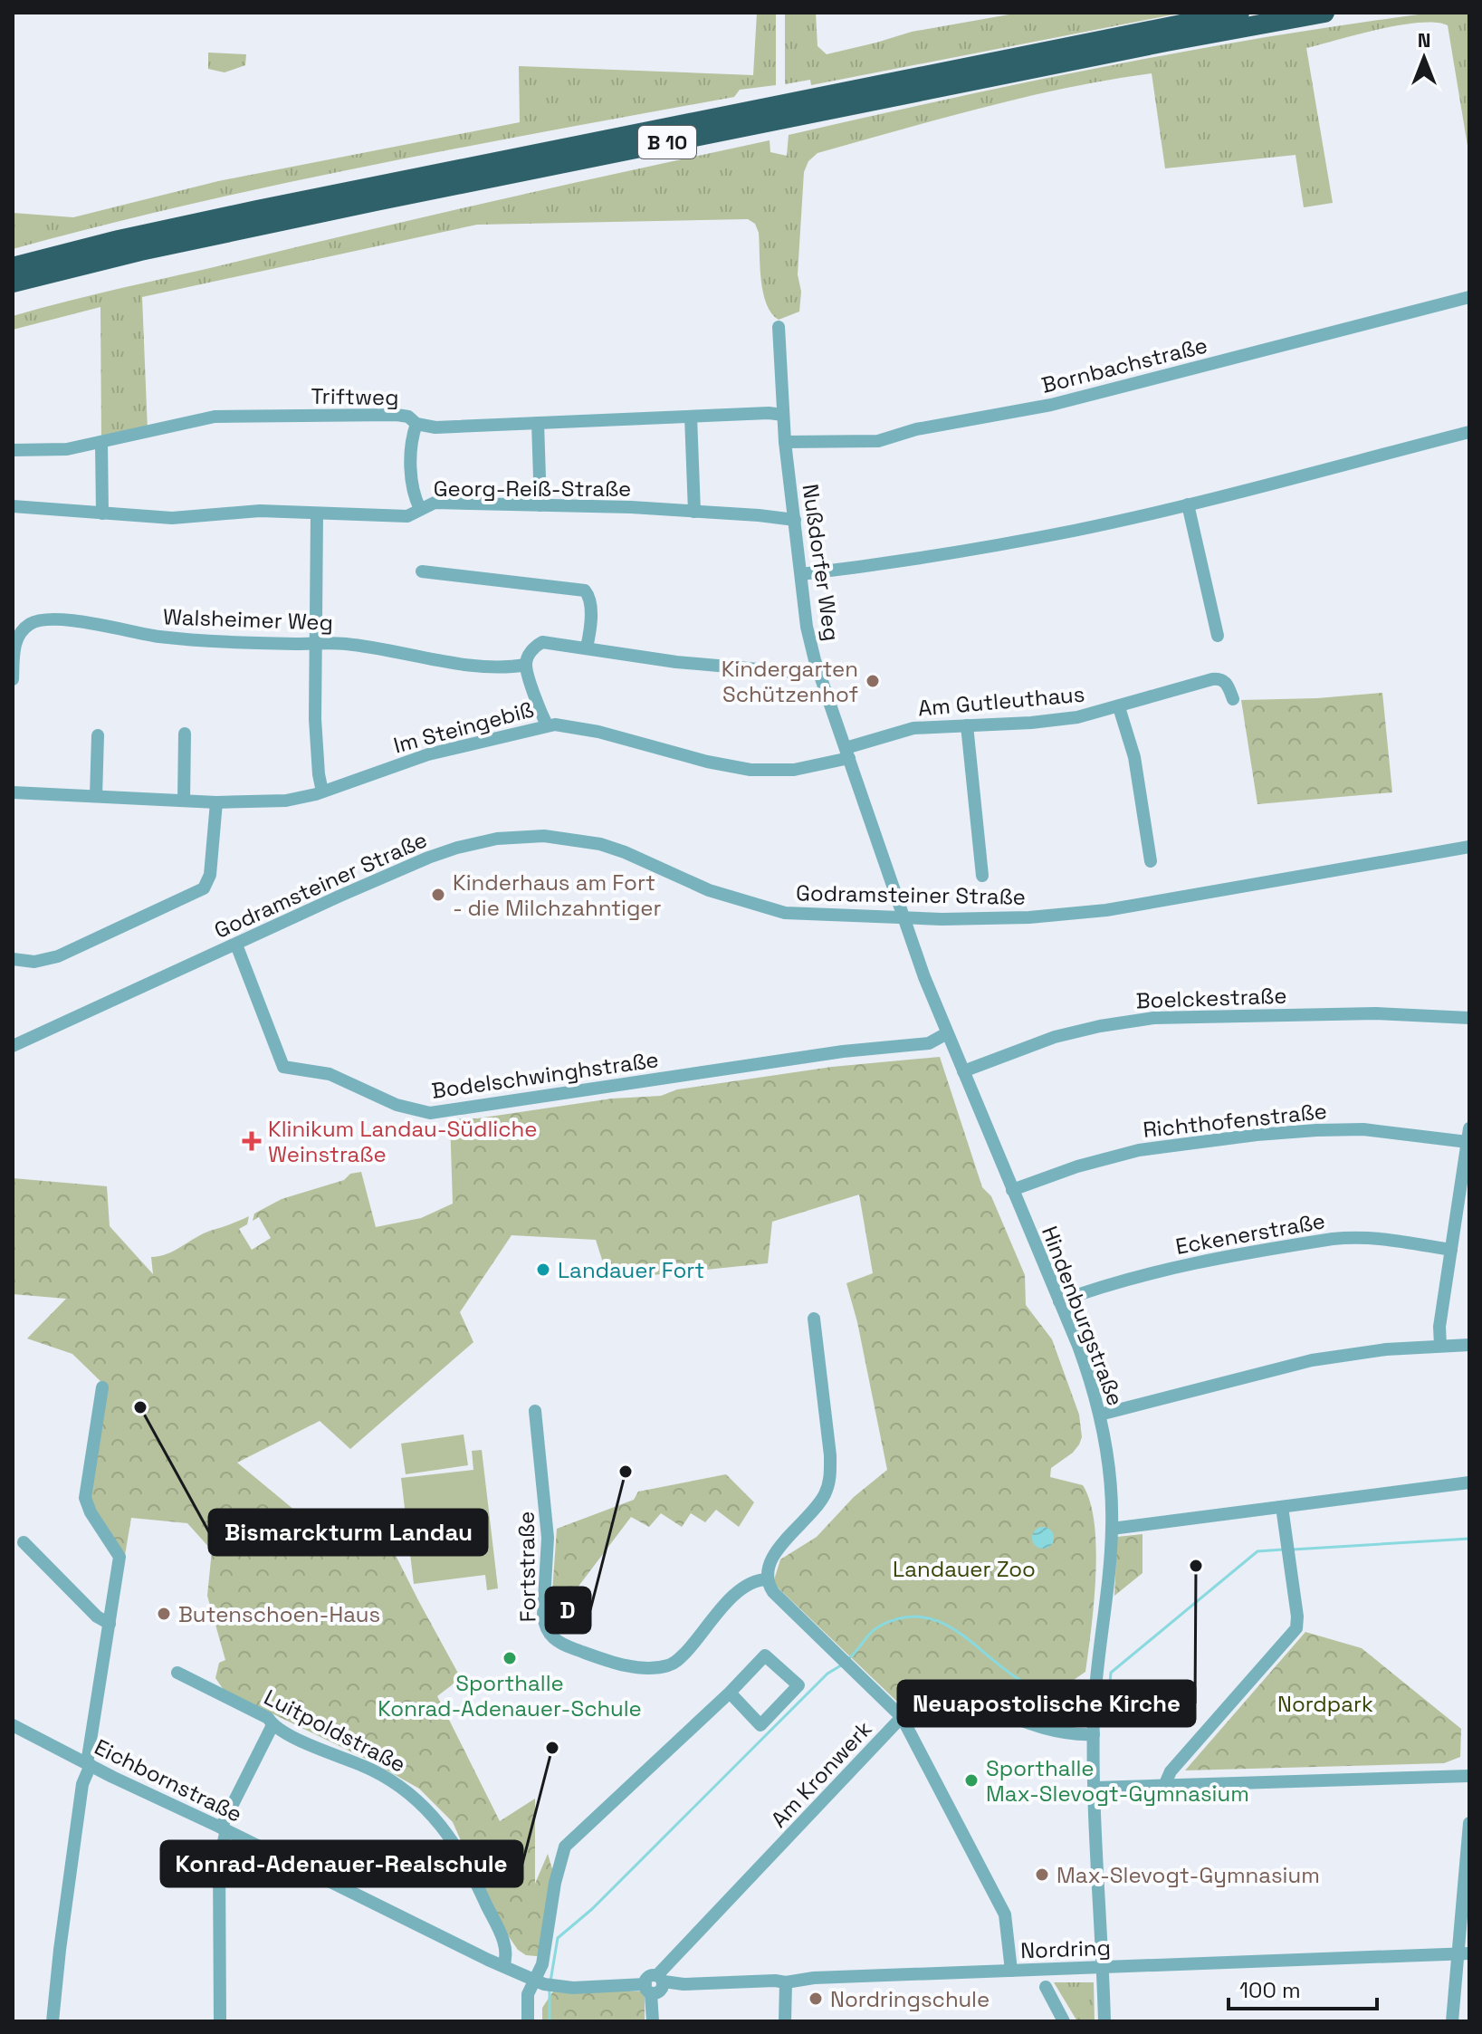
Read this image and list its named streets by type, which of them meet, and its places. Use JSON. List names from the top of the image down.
{
  "streets": {
    "highway": ["B 10"],
    "street": [
      "Bornbachstraße",
      "Triftweg",
      "Georg-Reiß-Straße",
      "Nußdorfer Weg",
      "Walsheimer Weg",
      "Am Gutleuthaus",
      "Im Steingebiß",
      "Godramsteiner Straße",
      "Boelckestraße",
      "Bodelschwinghstraße",
      "Richthofenstraße",
      "Eckenerstraße",
      "Hindenburgstraße",
      "Fortstraße",
      "Luitpoldstraße",
      "Am Kronwerk",
      "Eichbornstraße",
      "Nordring"
    ]
  },
  "crossings": [
    ["Bornbachstraße", "Nußdorfer Weg"],
    ["Triftweg", "Nußdorfer Weg"],
    ["Georg-Reiß-Straße", "Nußdorfer Weg"],
    ["Nußdorfer Weg", "Am Gutleuthaus"],
    ["Nußdorfer Weg", "Im Steingebiß"],
    ["Nußdorfer Weg", "Godramsteiner Straße"],
    ["Nußdorfer Weg", "Hindenburgstraße"],
    ["Am Gutleuthaus", "Im Steingebiß"],
    ["Godramsteiner Straße", "Bodelschwinghstraße"],
    ["Godramsteiner Straße", "Hindenburgstraße"],
    ["Boelckestraße", "Hindenburgstraße"],
    ["Bodelschwinghstraße", "Hindenburgstraße"],
    ["Richthofenstraße", "Hindenburgstraße"],
    ["Eckenerstraße", "Hindenburgstraße"],
    ["Hindenburgstraße", "Am Kronwerk"],
    ["Hindenburgstraße", "Nordring"],
    ["Luitpoldstraße", "Eichbornstraße"],
    ["Am Kronwerk", "Nordring"]
  ],
  "parks": ["Landauer Zoo", "Nordpark"],
  "places": {
    "other": [
      "Kindergarten Schützenhof",
      "Kinderhaus am Fort - die Milchzahntiger",
      "Landauer Fort",
      "Bismarckturm Landau",
      "D",
      "Neuapostolische Kirche",
      "Butenschoen-Haus",
      "Sporthalle Konrad-Adenauer-Schule",
      "Konrad-Adenauer-Realschule",
      "Sporthalle Max-Slevogt-Gymnasium",
      "Max-Slevogt-Gymnasium",
      "Nordringschule"
    ],
    "health": ["Klinikum Landau-Südliche Weinstraße"]
  },
  "scale_bar": "100 m",
  "north": "top"
}
